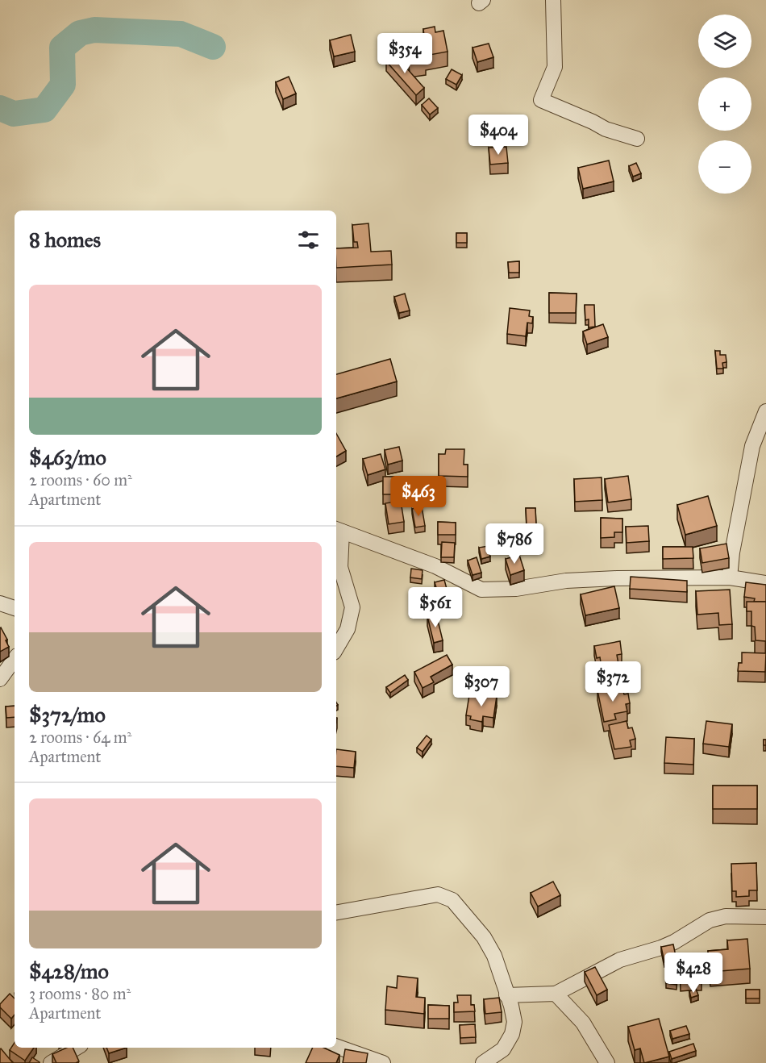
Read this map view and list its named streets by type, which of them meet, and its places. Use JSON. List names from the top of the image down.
{
  "page": {
    "map_buttons": ["+", "−"],
    "price": [
      "$354",
      "$404",
      "$463",
      "$786",
      "$561",
      "$372",
      "$307",
      "$428"
    ],
    "heading": "8 homes",
    "list": [
      {
        "name": "$463/mo",
        "note": "2 rooms · 60 m² · Apartment"
      },
      {
        "name": "$372/mo",
        "note": "2 rooms · 64 m² · Apartment"
      },
      {
        "name": "$428/mo",
        "note": "3 rooms · 80 m² · Apartment"
      }
    ]
  }
}
